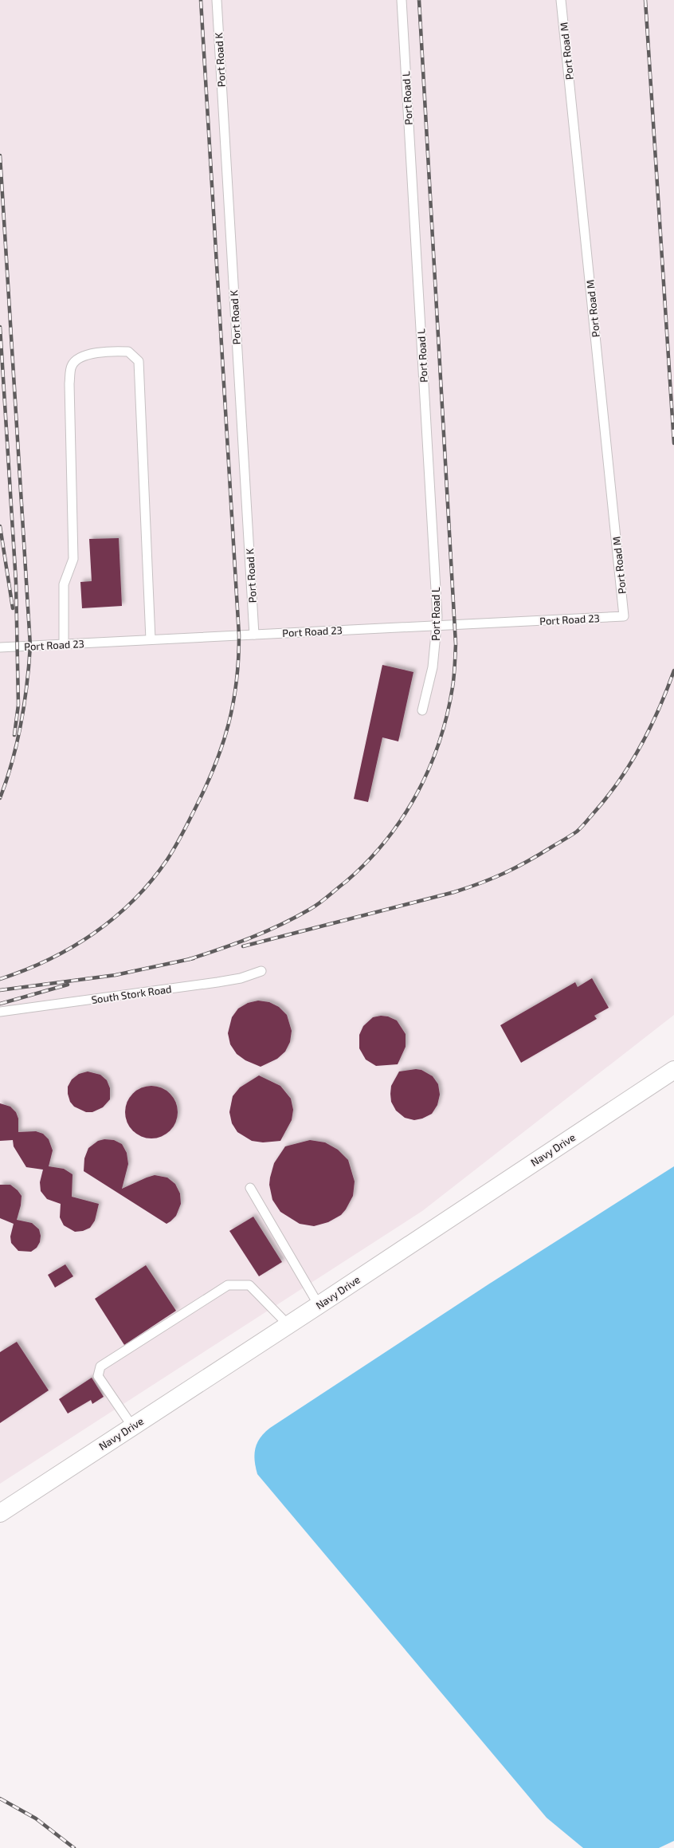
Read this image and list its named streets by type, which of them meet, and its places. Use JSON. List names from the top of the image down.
{
  "streets": {
    "street": ["Navy Drive"],
    "lane": [
      "Port Road M",
      "Port Road K",
      "Port Road L",
      "Port Road 23",
      "South Stork Road"
    ]
  },
  "crossings": [
    ["Port Road M", "Port Road 23"],
    ["Port Road K", "Port Road 23"],
    ["Port Road L", "Port Road 23"]
  ]
}
